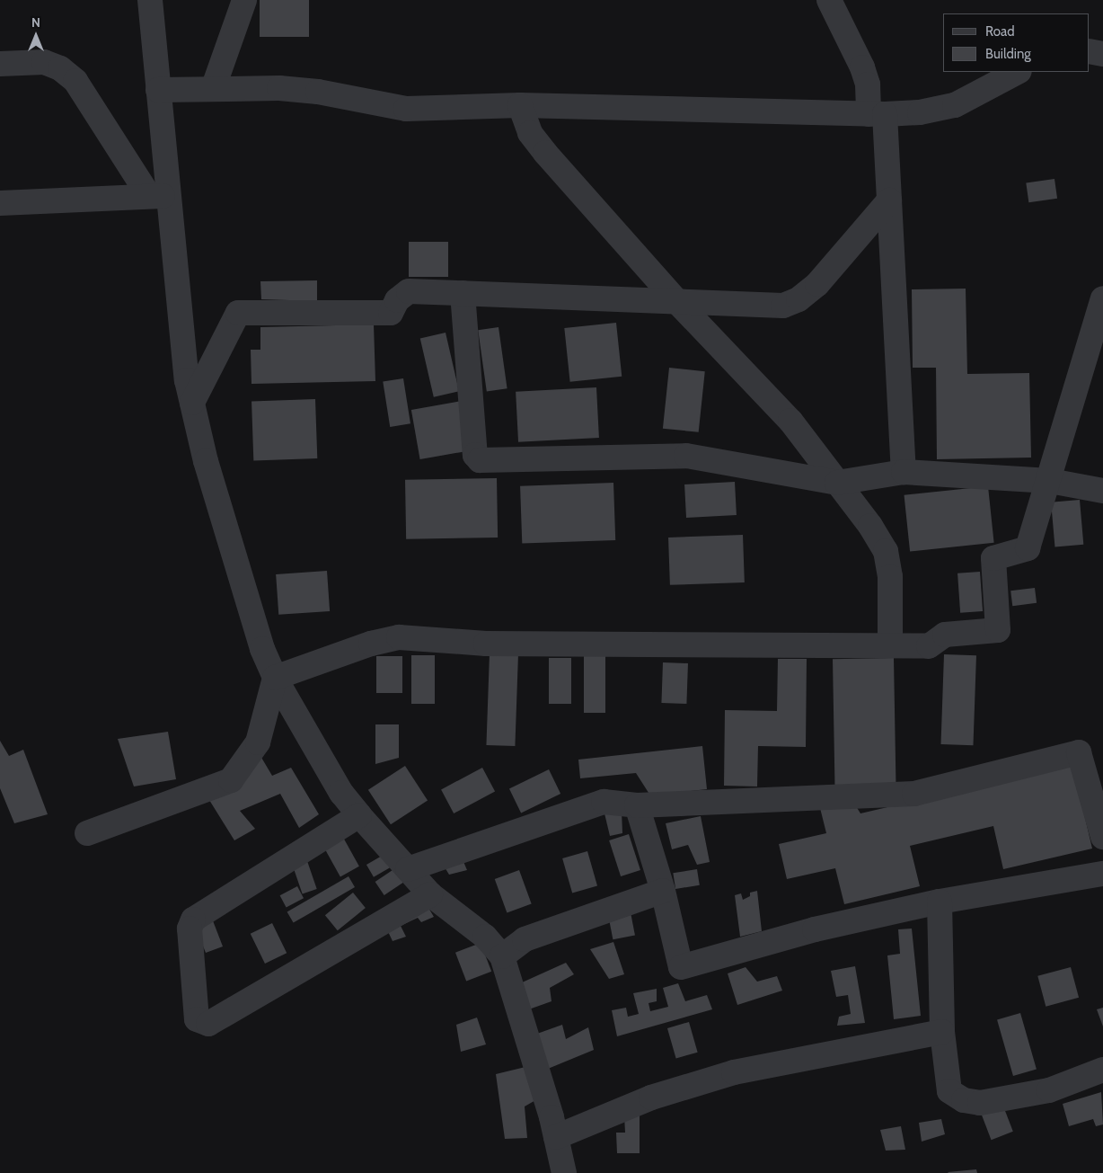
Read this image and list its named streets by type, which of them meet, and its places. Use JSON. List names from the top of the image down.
{
  "legend": ["Road", "Building"],
  "north": "top"
}
